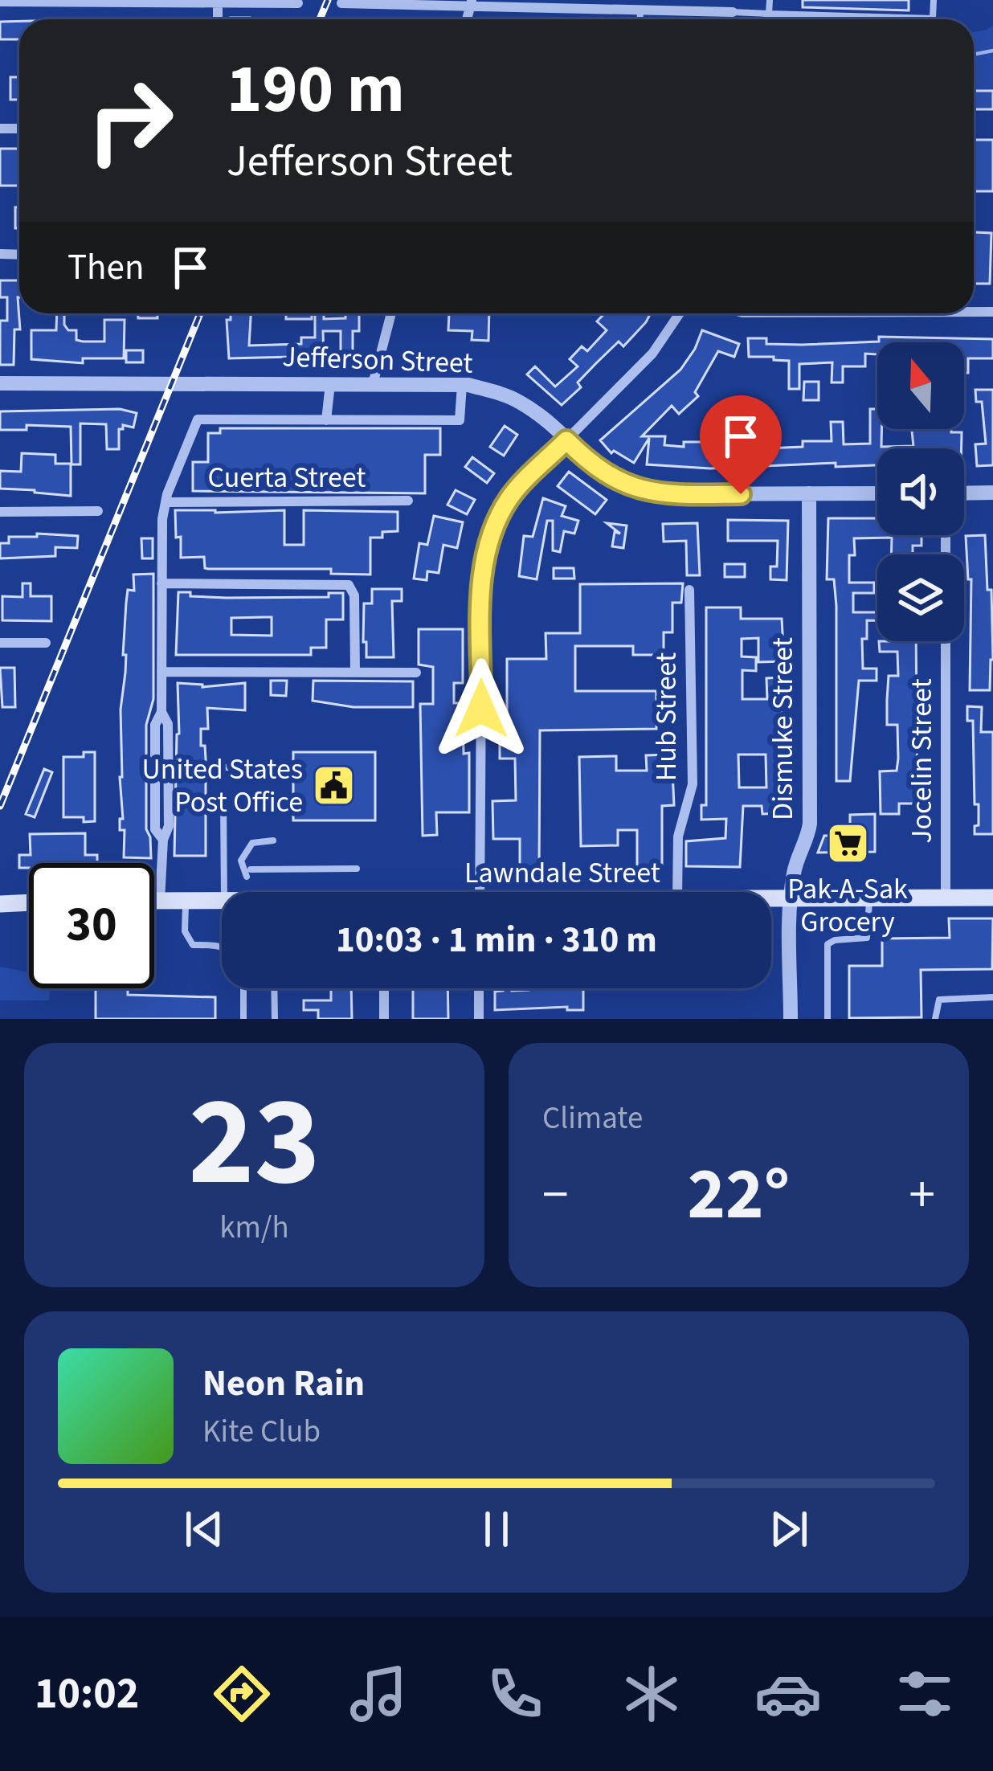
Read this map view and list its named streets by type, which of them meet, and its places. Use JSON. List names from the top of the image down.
{
  "streets": {
    "main road": ["Lawndale Street"],
    "street": [
      "Jefferson Street",
      "Cuerta Street",
      "Hub Street",
      "Dismuke Street",
      "Jocelin Street"
    ]
  },
  "crossings": [
    ["Jefferson Street", "Dismuke Street"],
    ["Dismuke Street", "Lawndale Street"],
    ["Jocelin Street", "Lawndale Street"]
  ],
  "places": {
    "public building": ["United States Post Office"],
    "supermarket": ["Pak-A-Sak Grocery"]
  },
  "north": "top",
  "page": {
    "turn": ["190 m", "Jefferson Street"],
    "then": "Then",
    "limit": "30",
    "trip": "10:03 · 1 min · 310 m",
    "tile": [
      ["23", "km/h"],
      "Climate"
    ],
    "heat": ["−", "22°", "+"],
    "song": ["Neon Rain", "Kite Club"],
    "tabs": "10:02"
  }
}
